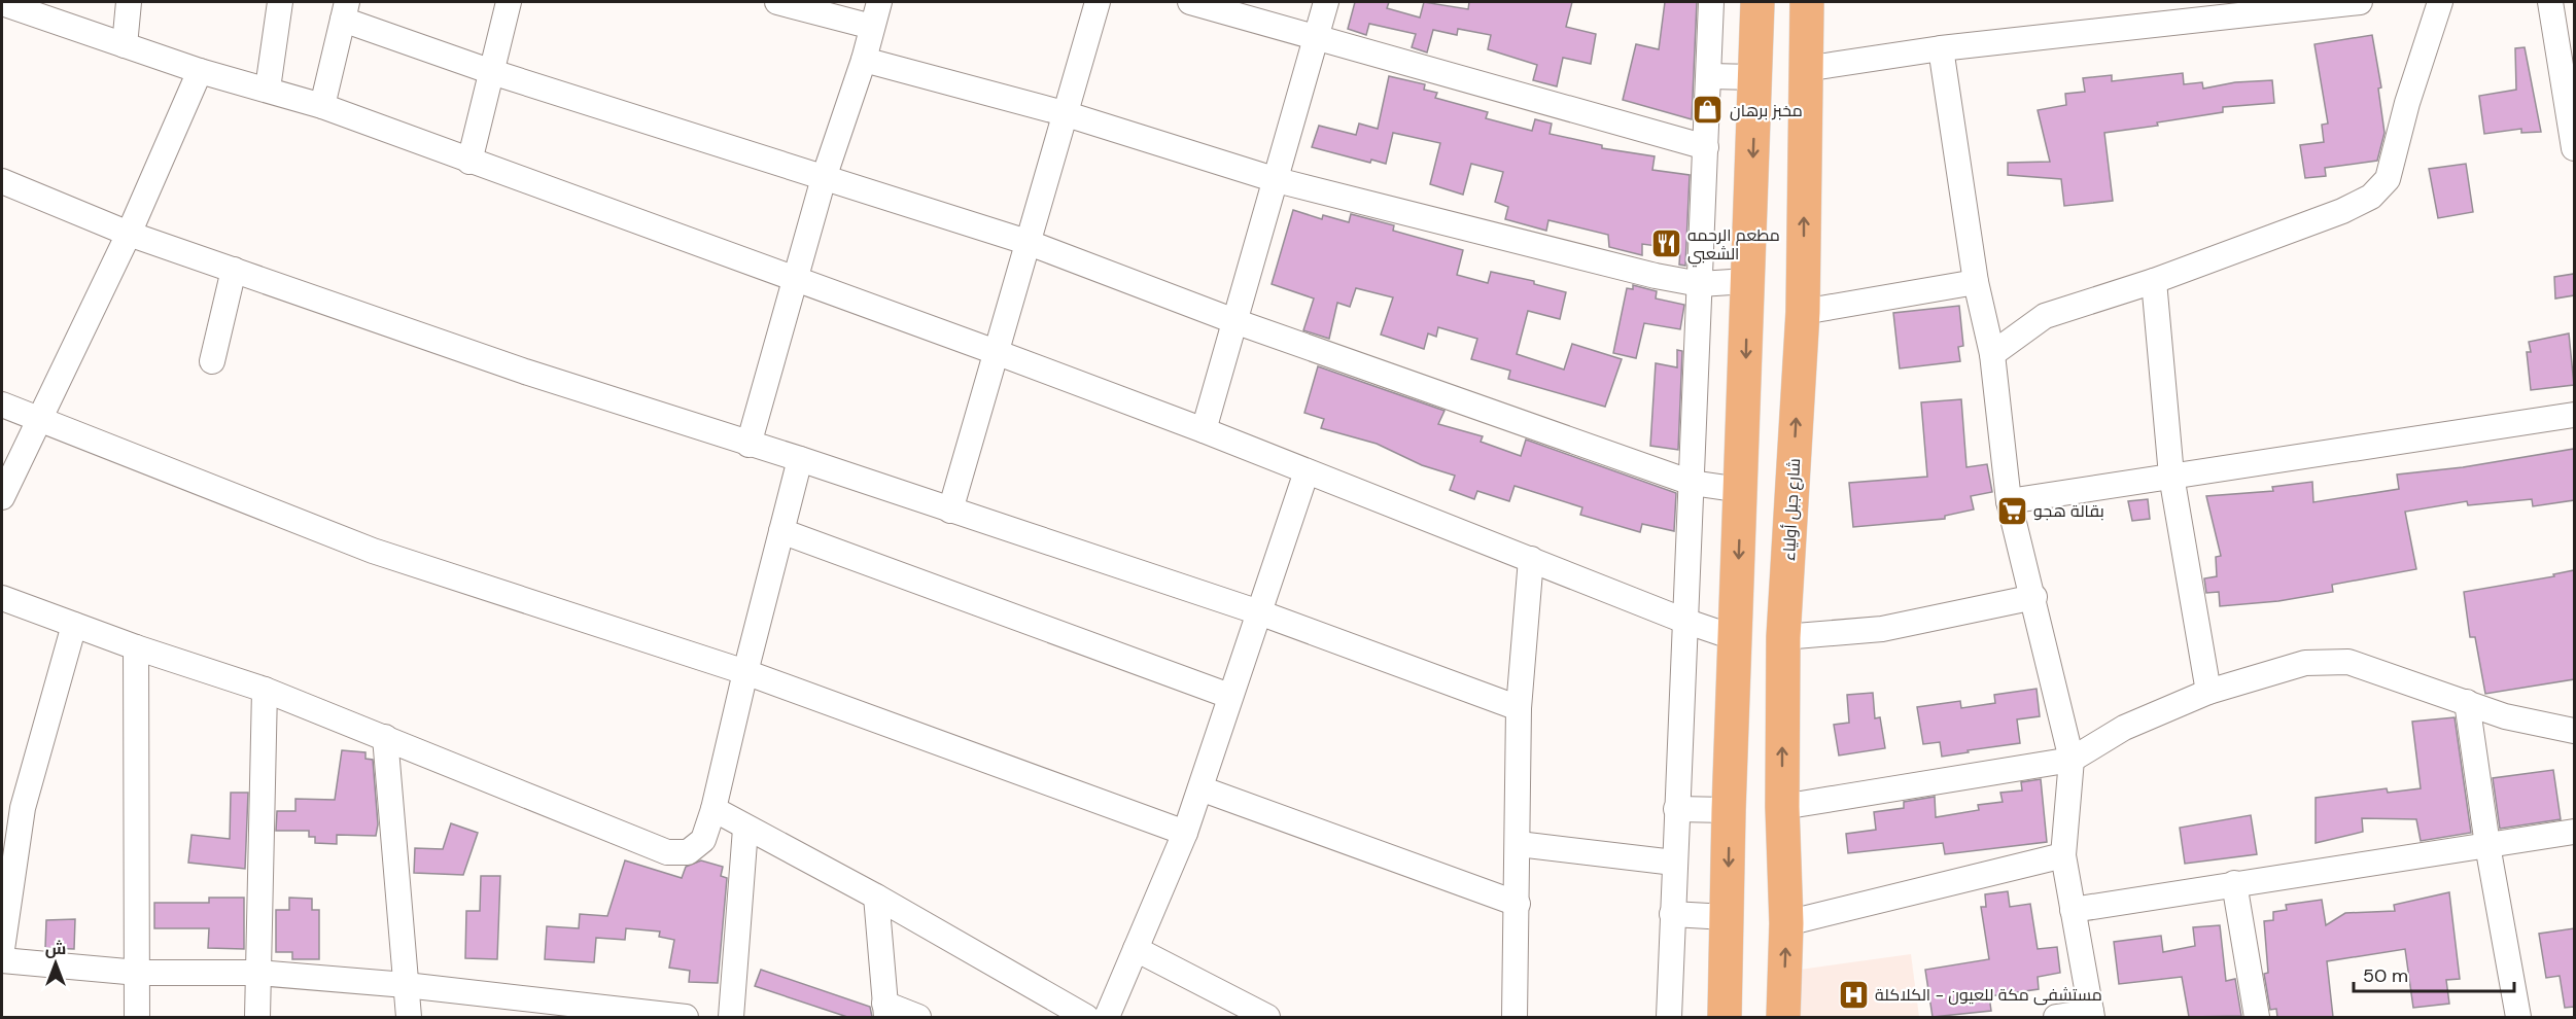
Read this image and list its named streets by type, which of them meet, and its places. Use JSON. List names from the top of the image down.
{
  "streets": {
    "main road": ["شارع جبل أولياء"]
  },
  "places": {
    "shop": ["مخبز برهان"],
    "restaurant": ["مطعم الرحمه الشعبي"],
    "supermarket": ["بقالة هجو"],
    "hospital": ["مستشفى مكة للعيون - الكلاكلة"]
  },
  "scale_bar": "50 m",
  "north": "top"
}
